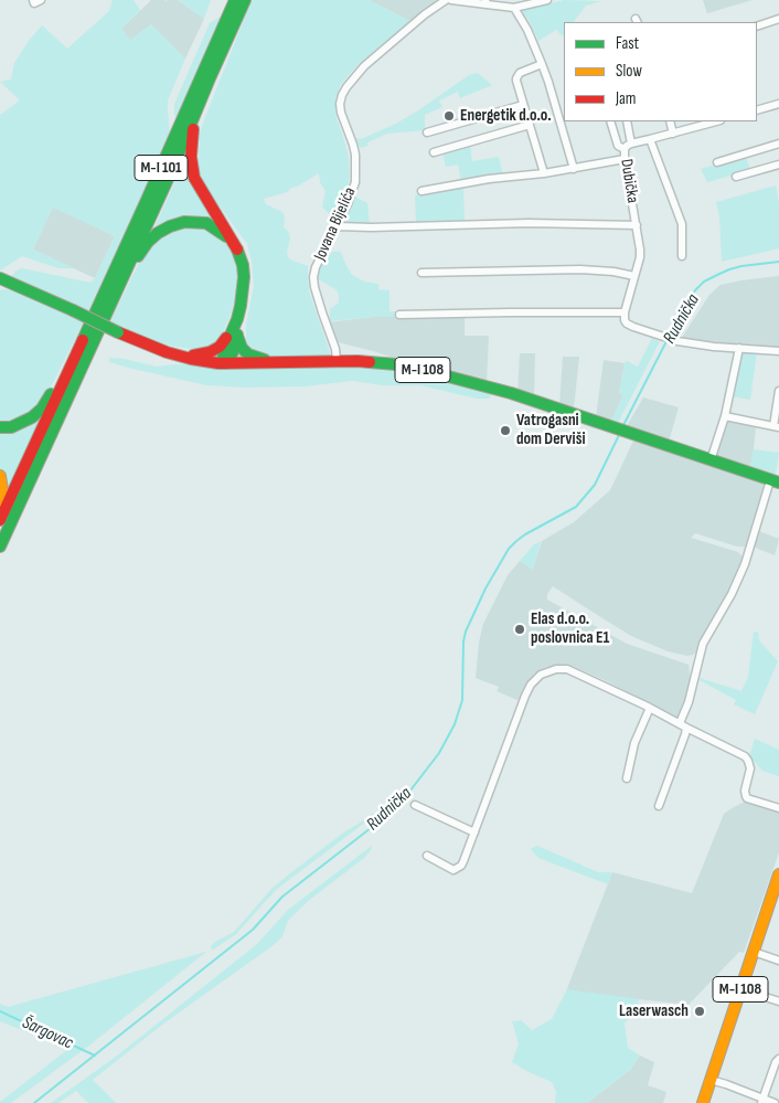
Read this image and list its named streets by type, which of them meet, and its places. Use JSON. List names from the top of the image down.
{
  "streets": {
    "main road": ["M-I 101", "M-I 108"],
    "street": ["Dubička", "Jovana Bijelića"]
  },
  "crossings": [
    ["Jovana Bijelića", "M-I 108"]
  ],
  "water": ["Rudnička", "Šargovac"],
  "places": [
    "Energetik d.o.o.",
    "Vatrogasni dom Derviši",
    "Elas d.o.o. poslovnica E1",
    "Laserwasch"
  ],
  "legend": ["Fast", "Slow", "Jam"]
}
